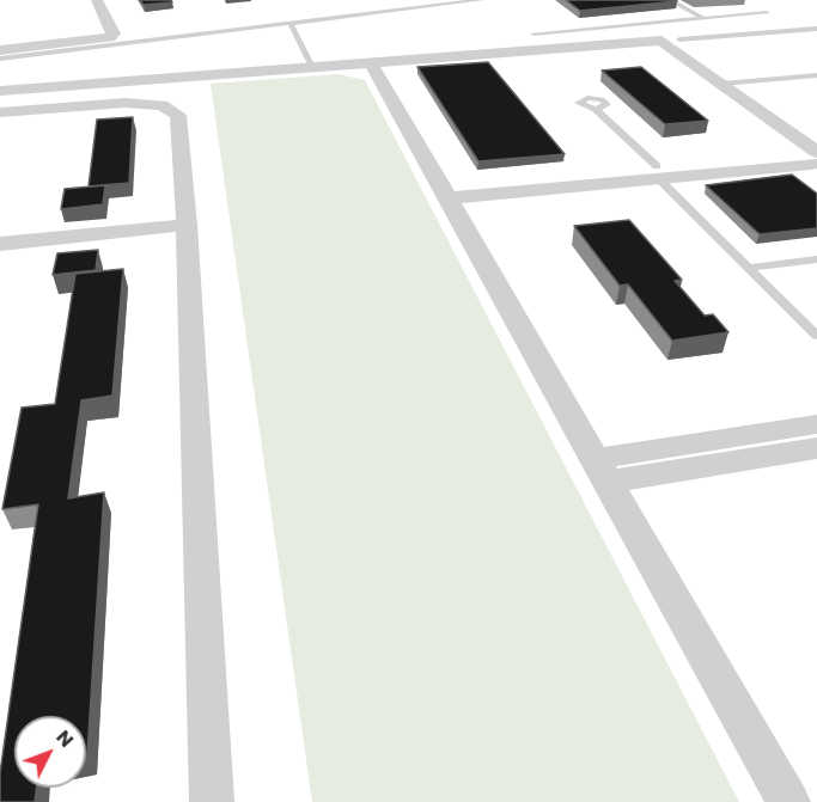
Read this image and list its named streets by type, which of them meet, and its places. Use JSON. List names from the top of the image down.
{
  "north": "top right"
}
